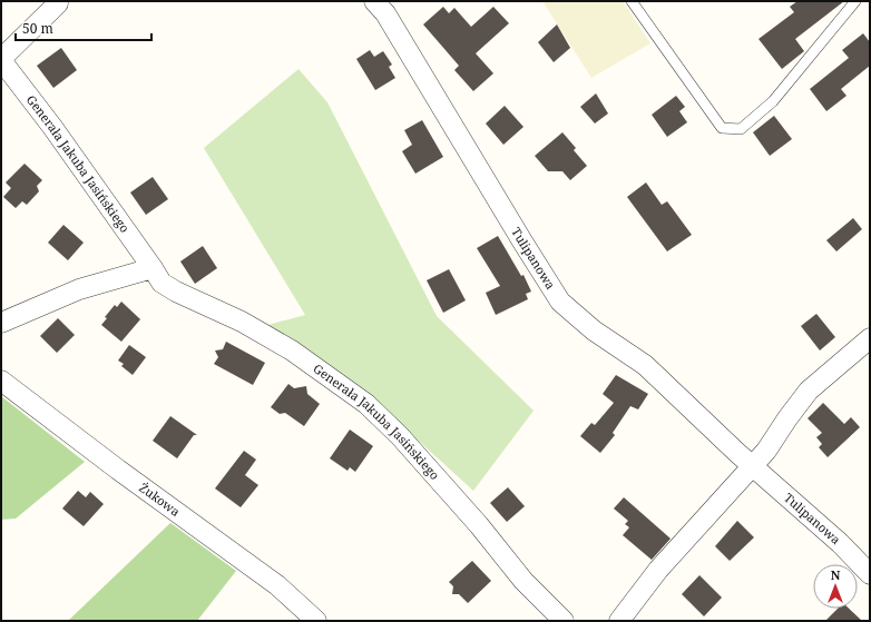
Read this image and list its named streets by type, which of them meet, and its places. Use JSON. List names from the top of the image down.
{
  "streets": {
    "street": ["Generała Jakuba Jasińskiego", "Tulipanowa", "Żukowa"]
  },
  "scale_bar": "50 m",
  "north": "top"
}
